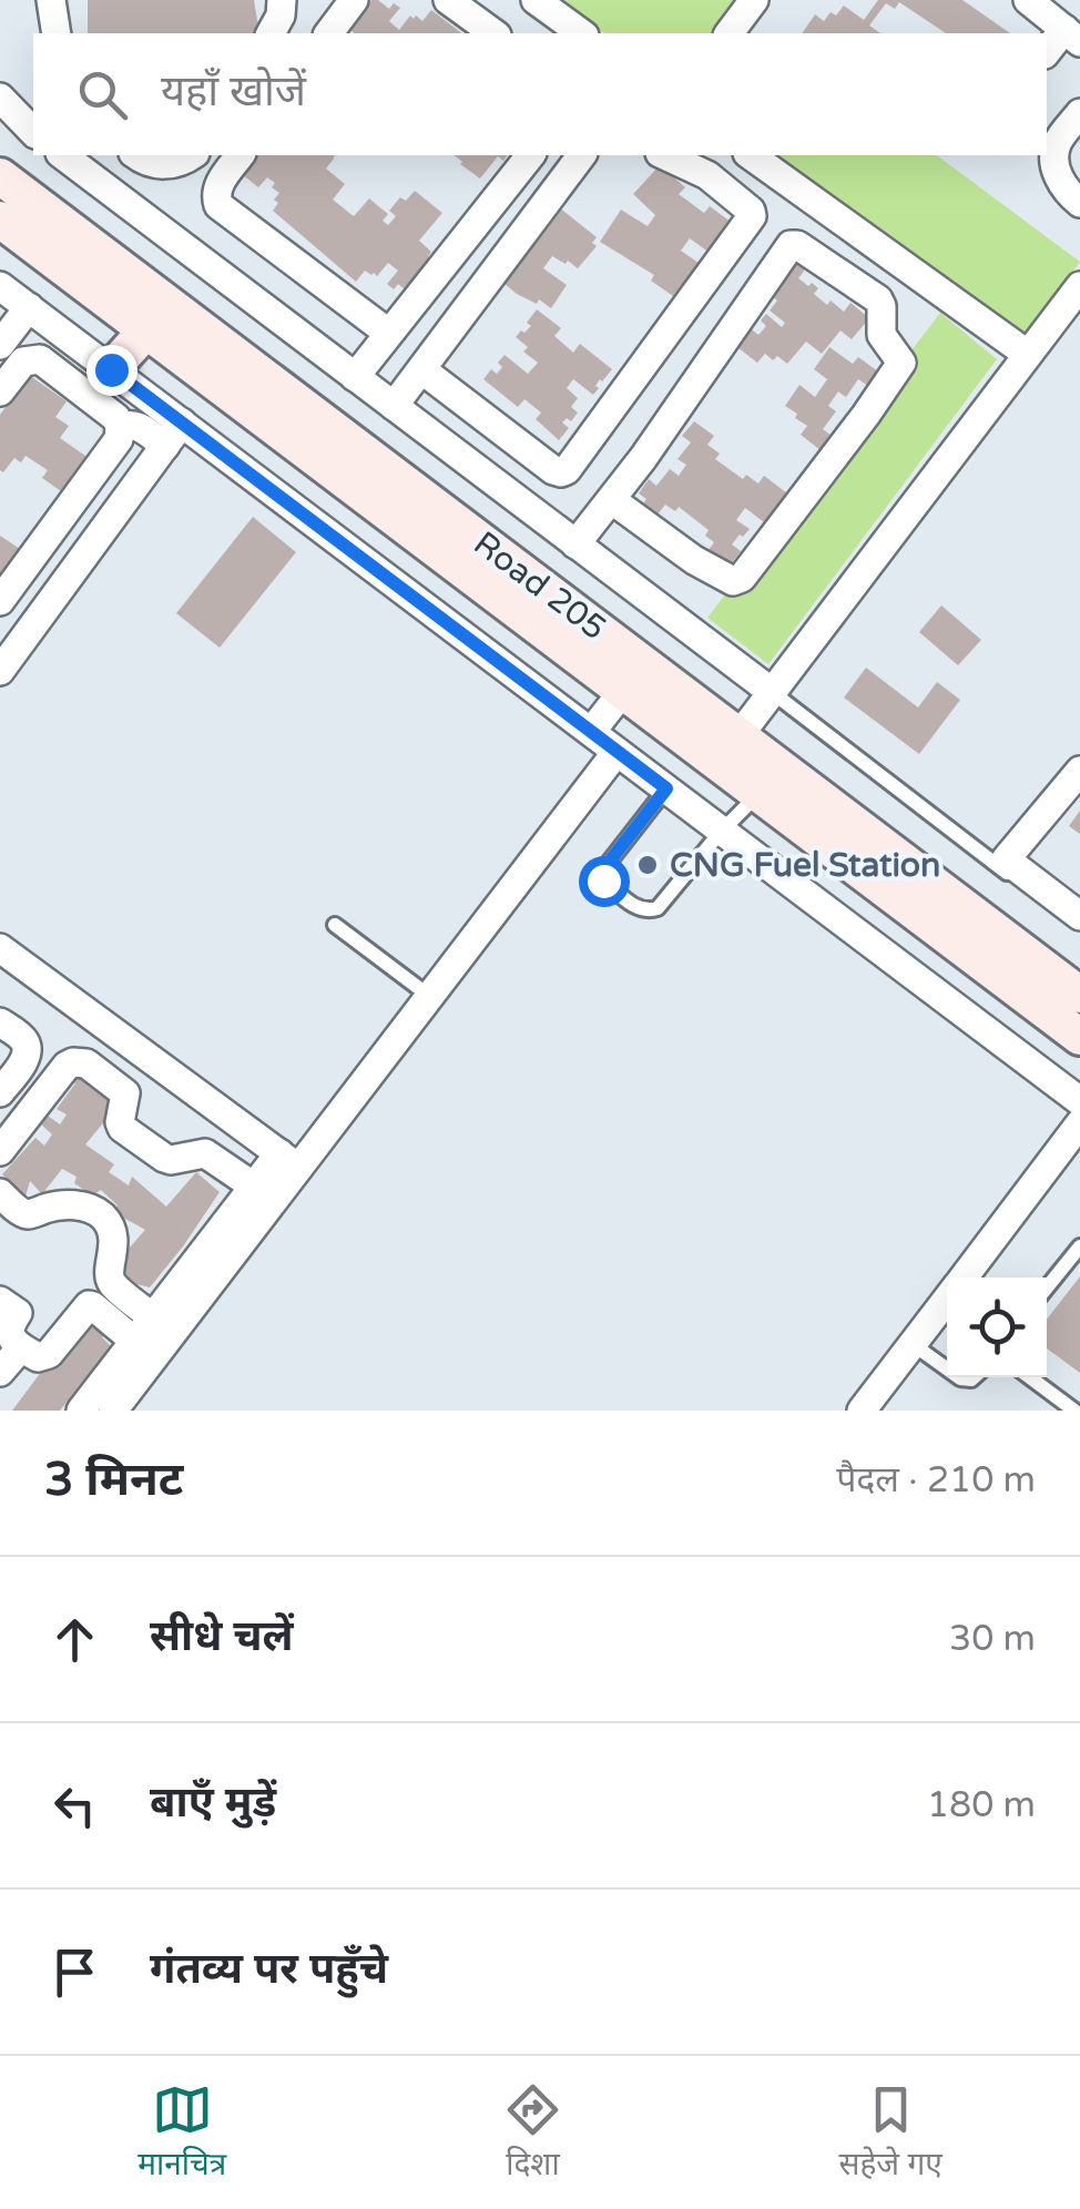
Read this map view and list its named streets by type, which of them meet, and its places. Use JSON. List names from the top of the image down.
{
  "streets": {
    "main road": ["Road 205"]
  },
  "places": ["CNG Fuel Station"],
  "page": {
    "search": "यहाँ खोजें",
    "heading": ["3 मिनट", "पैदल · 210 m"],
    "list": [
      ["सीधे चलें", "30 m"],
      ["बाएँ मुड़ें", "180 m"],
      "गंतव्य पर पहुँचे"
    ],
    "nav": ["मानचित्र", "दिशा", "सहेजे गए"]
  }
}
